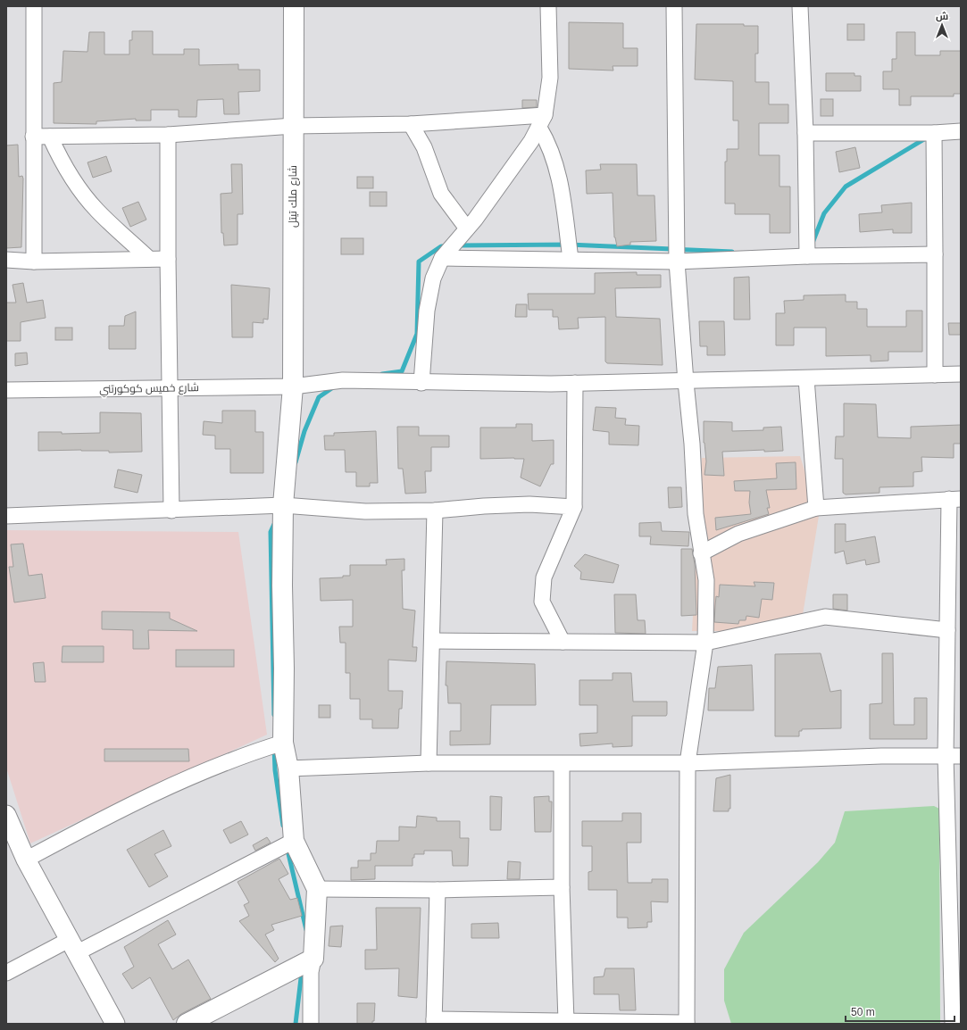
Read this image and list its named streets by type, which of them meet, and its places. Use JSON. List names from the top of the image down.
{
  "streets": {
    "main road": ["شارع ملك تيتل"],
    "street": ["شارع خميس كوكورتني"]
  },
  "crossings": [
    ["شارع ملك تيتل", "شارع خميس كوكورتني"]
  ],
  "scale_bar": "50 m",
  "north": "top"
}
